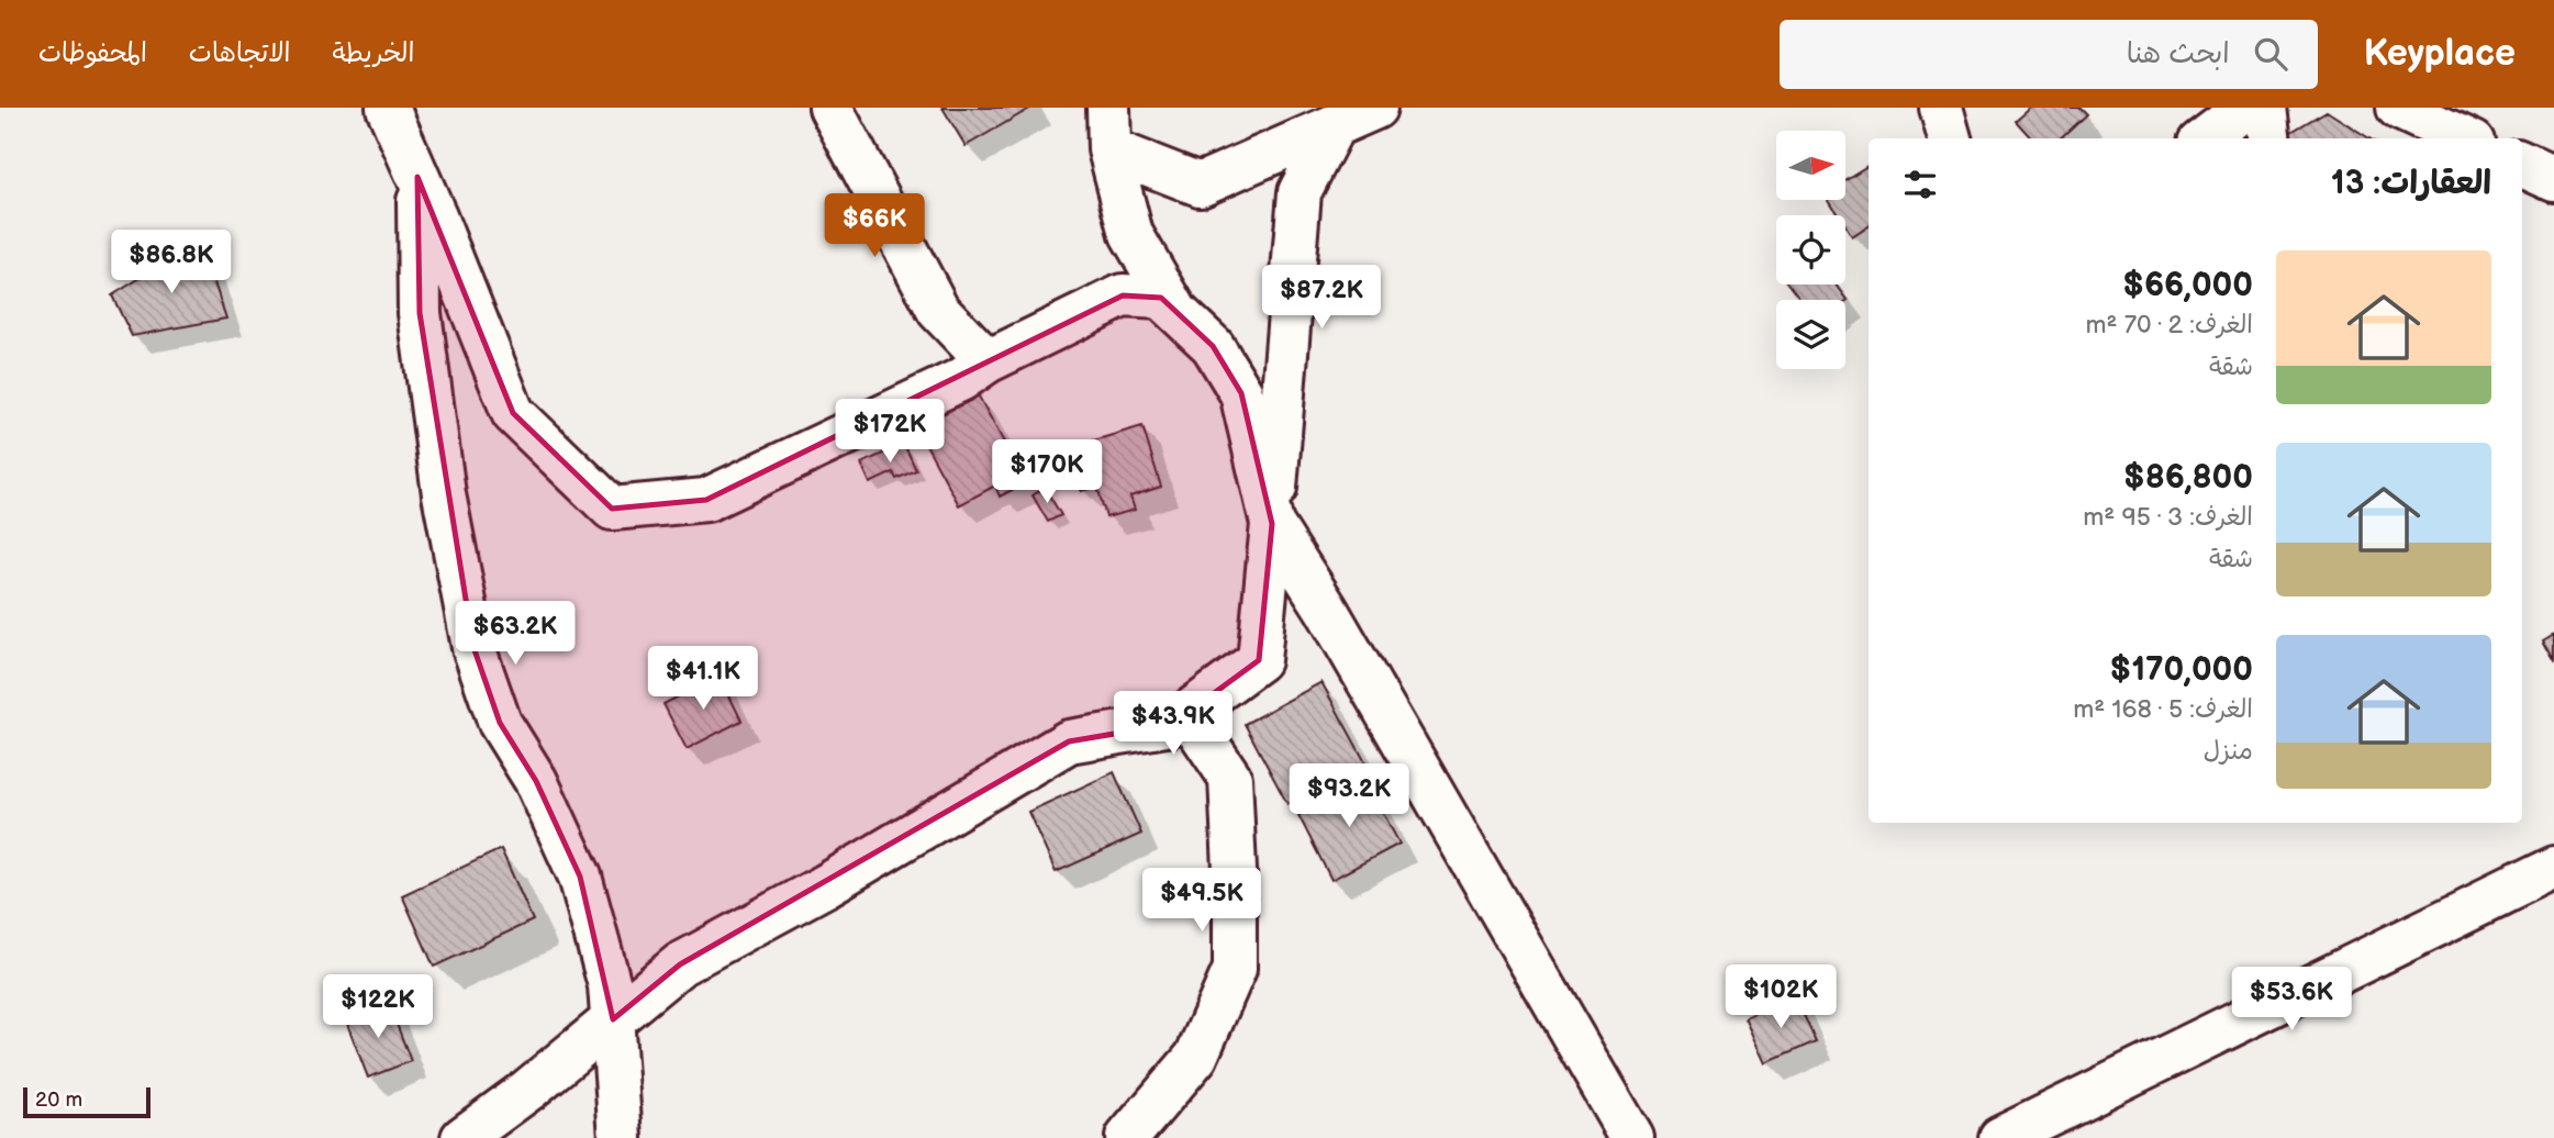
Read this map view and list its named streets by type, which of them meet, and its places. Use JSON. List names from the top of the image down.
{
  "scale_bar": "20 m",
  "north": "right",
  "page": {
    "header": "Keyplace",
    "search": "ابحث هنا",
    "nav": ["الخريطة", "الاتجاهات", "المحفوظات"],
    "heading": "العقارات: 13",
    "price": [
      "$66K",
      "$86.8K",
      "$87.2K",
      "$172K",
      "$170K",
      "$63.2K",
      "$41.1K",
      "$43.9K",
      "$93.2K",
      "$49.5K",
      "$102K",
      "$53.6K",
      "$122K"
    ],
    "list": [
      {
        "name": "$66,000",
        "note": "الغرف: 2 · 70 m² · شقة"
      },
      {
        "name": "$86,800",
        "note": "الغرف: 3 · 95 m² · شقة"
      },
      {
        "name": "$170,000",
        "note": "الغرف: 5 · 168 m² · منزل"
      }
    ],
    "scale": "20 m"
  }
}
